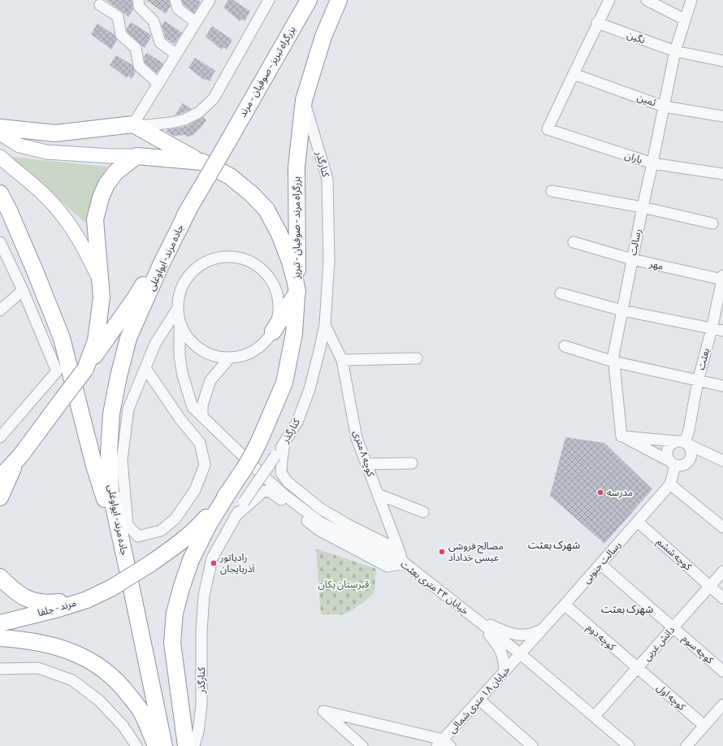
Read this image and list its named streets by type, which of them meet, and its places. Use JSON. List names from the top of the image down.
{
  "streets": {
    "highway": [
      "بزرگراه تبریز - صوفیان - مرند",
      "بزرگراه مرند - صوفیان - تبریز",
      "جاده مرند- ایواوغلی",
      "مرند - جلفا"
    ],
    "street": [
      "نگین",
      "ثمین",
      "باران",
      "کنارگذر",
      "رسالت",
      "مهر",
      "بعثت",
      "کوچه ۸ متری",
      "کوچه ششم",
      "رسالت جنوبی",
      "خیابان ۲۴ متری بعثت",
      "کوچه دوم",
      "دانش غربی",
      "کوچه سوم",
      "کوچه اول",
      "خیابان ۱۸ متری شمالی"
    ]
  },
  "crossings": [
    ["نگین", "رسالت"],
    ["بزرگراه تبریز - صوفیان - مرند", "جاده مرند- ایواوغلی"],
    ["ثمین", "باران"],
    ["ثمین", "رسالت"],
    ["باران", "رسالت"],
    ["کنارگذر", "بزرگراه مرند - صوفیان - تبریز"],
    ["کنارگذر", "کوچه ۸ متری"],
    ["بزرگراه مرند - صوفیان - تبریز", "مرند - جلفا"],
    ["رسالت", "مهر"],
    ["مهر", "بعثت"],
    ["بعثت", "رسالت جنوبی"],
    ["کوچه ۸ متری", "خیابان ۲۴ متری بعثت"],
    ["کوچه ششم", "رسالت جنوبی"],
    ["کوچه ششم", "دانش غربی"],
    ["رسالت جنوبی", "خیابان ۲۴ متری بعثت"],
    ["رسالت جنوبی", "کوچه دوم"],
    ["رسالت جنوبی", "کوچه سوم"],
    ["رسالت جنوبی", "خیابان ۱۸ متری شمالی"],
    ["خیابان ۲۴ متری بعثت", "دانش غربی"],
    ["خیابان ۲۴ متری بعثت", "خیابان ۱۸ متری شمالی"],
    ["کوچه دوم", "دانش غربی"],
    ["کوچه دوم", "کوچه اول"],
    ["دانش غربی", "کوچه سوم"],
    ["دانش غربی", "کوچه اول"]
  ],
  "districts": ["شهرک بعثت", "شهرک بعثت"],
  "parks": ["قبرستان یکان"],
  "places": ["مدرسه", "مصالح فروشی عیسی خداداد", "رادیاتور آذربایجان"]
}
